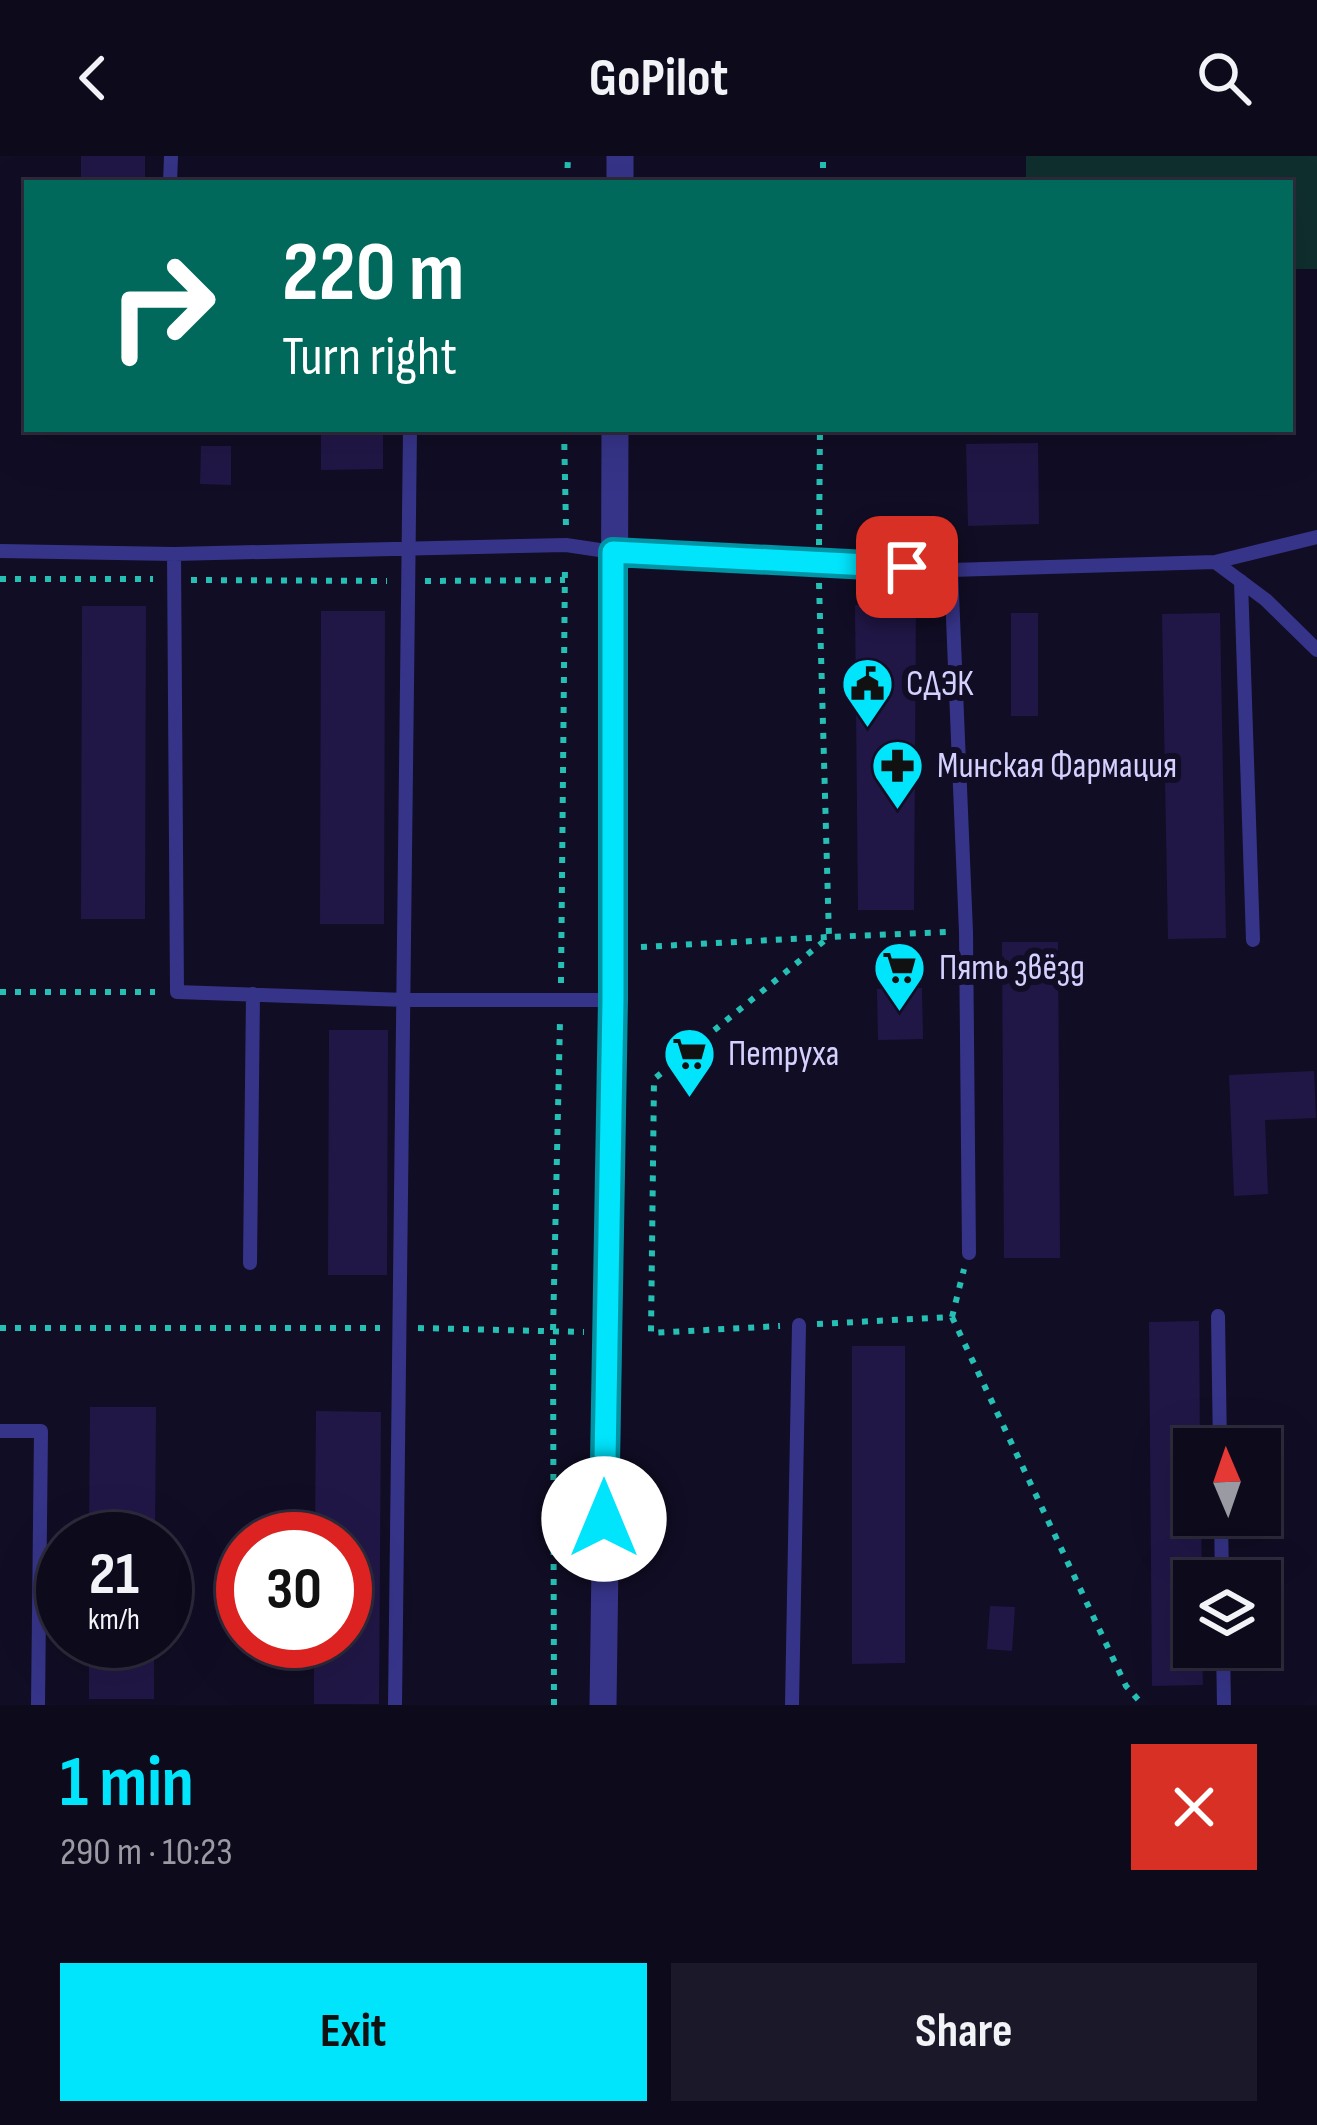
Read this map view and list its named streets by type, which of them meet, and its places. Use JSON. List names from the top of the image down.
{
  "places": {
    "public building": ["СДЭК"],
    "pharmacy": ["Минская Фармация"],
    "supermarket": ["Пять звёзд", "Петруха"]
  },
  "north": "top",
  "page": {
    "header": "GoPilot",
    "turn": ["220 m", "Turn right"],
    "speed": "21 km/h",
    "limit": "30",
    "heading": ["1 min", "290 m · 10:23"],
    "buttons": ["Exit", "Share"]
  }
}
